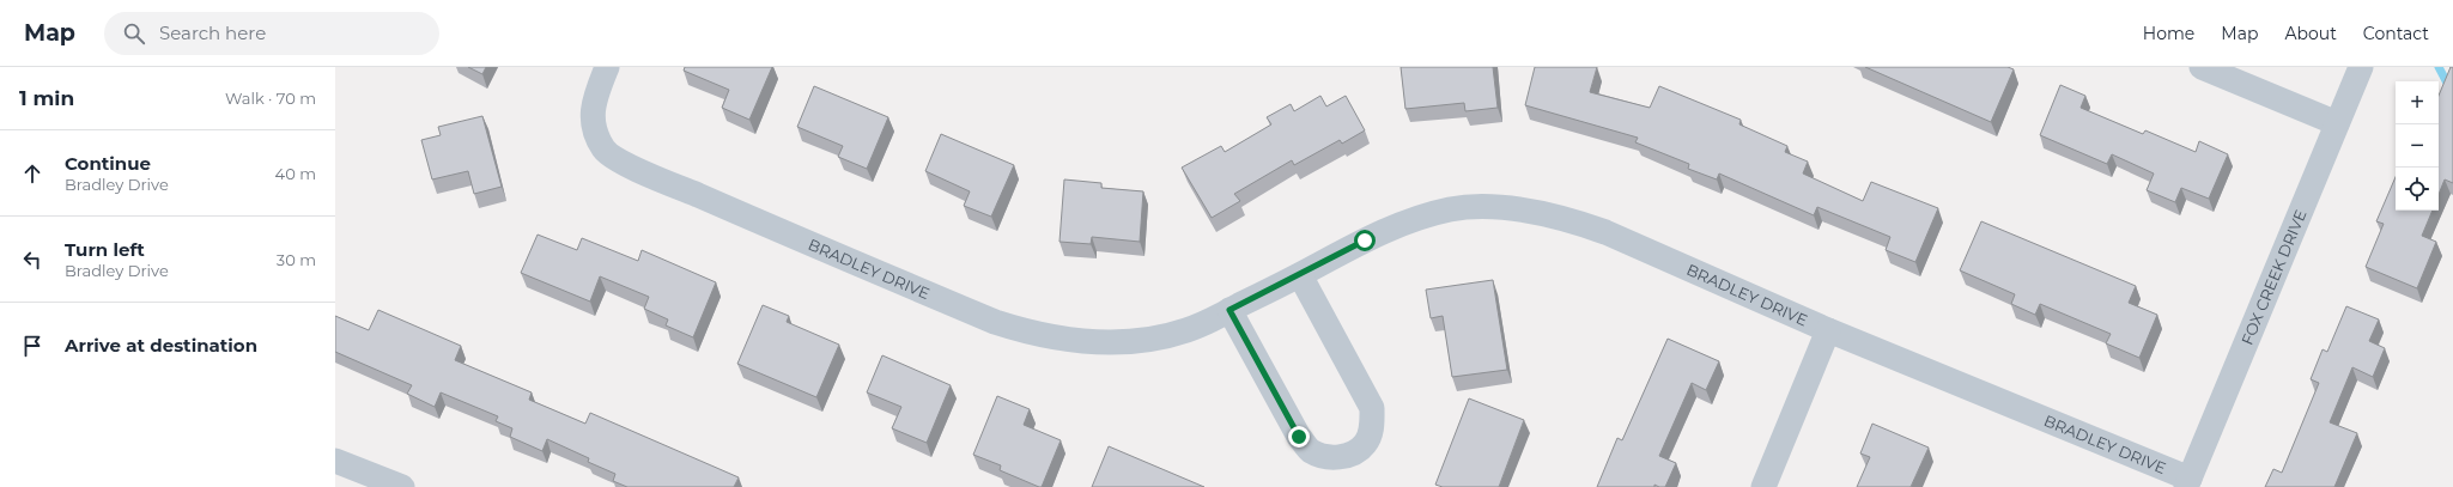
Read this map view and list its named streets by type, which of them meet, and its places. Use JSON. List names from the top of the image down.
{
  "streets": {
    "street": ["BRADLEY DRIVE", "FOX CREEK DRIVE"]
  },
  "crossings": [
    ["BRADLEY DRIVE", "FOX CREEK DRIVE"]
  ],
  "page": {
    "header": "Map",
    "search": "Search here",
    "nav": [
      "Home",
      "Map",
      "About",
      "Contact"
    ],
    "heading": ["1 min", "Walk · 70 m"],
    "map_buttons": ["+", "−"],
    "list": [
      ["Continue", "Bradley Drive", "40 m"],
      ["Turn left", "Bradley Drive", "30 m"],
      "Arrive at destination"
    ]
  }
}
